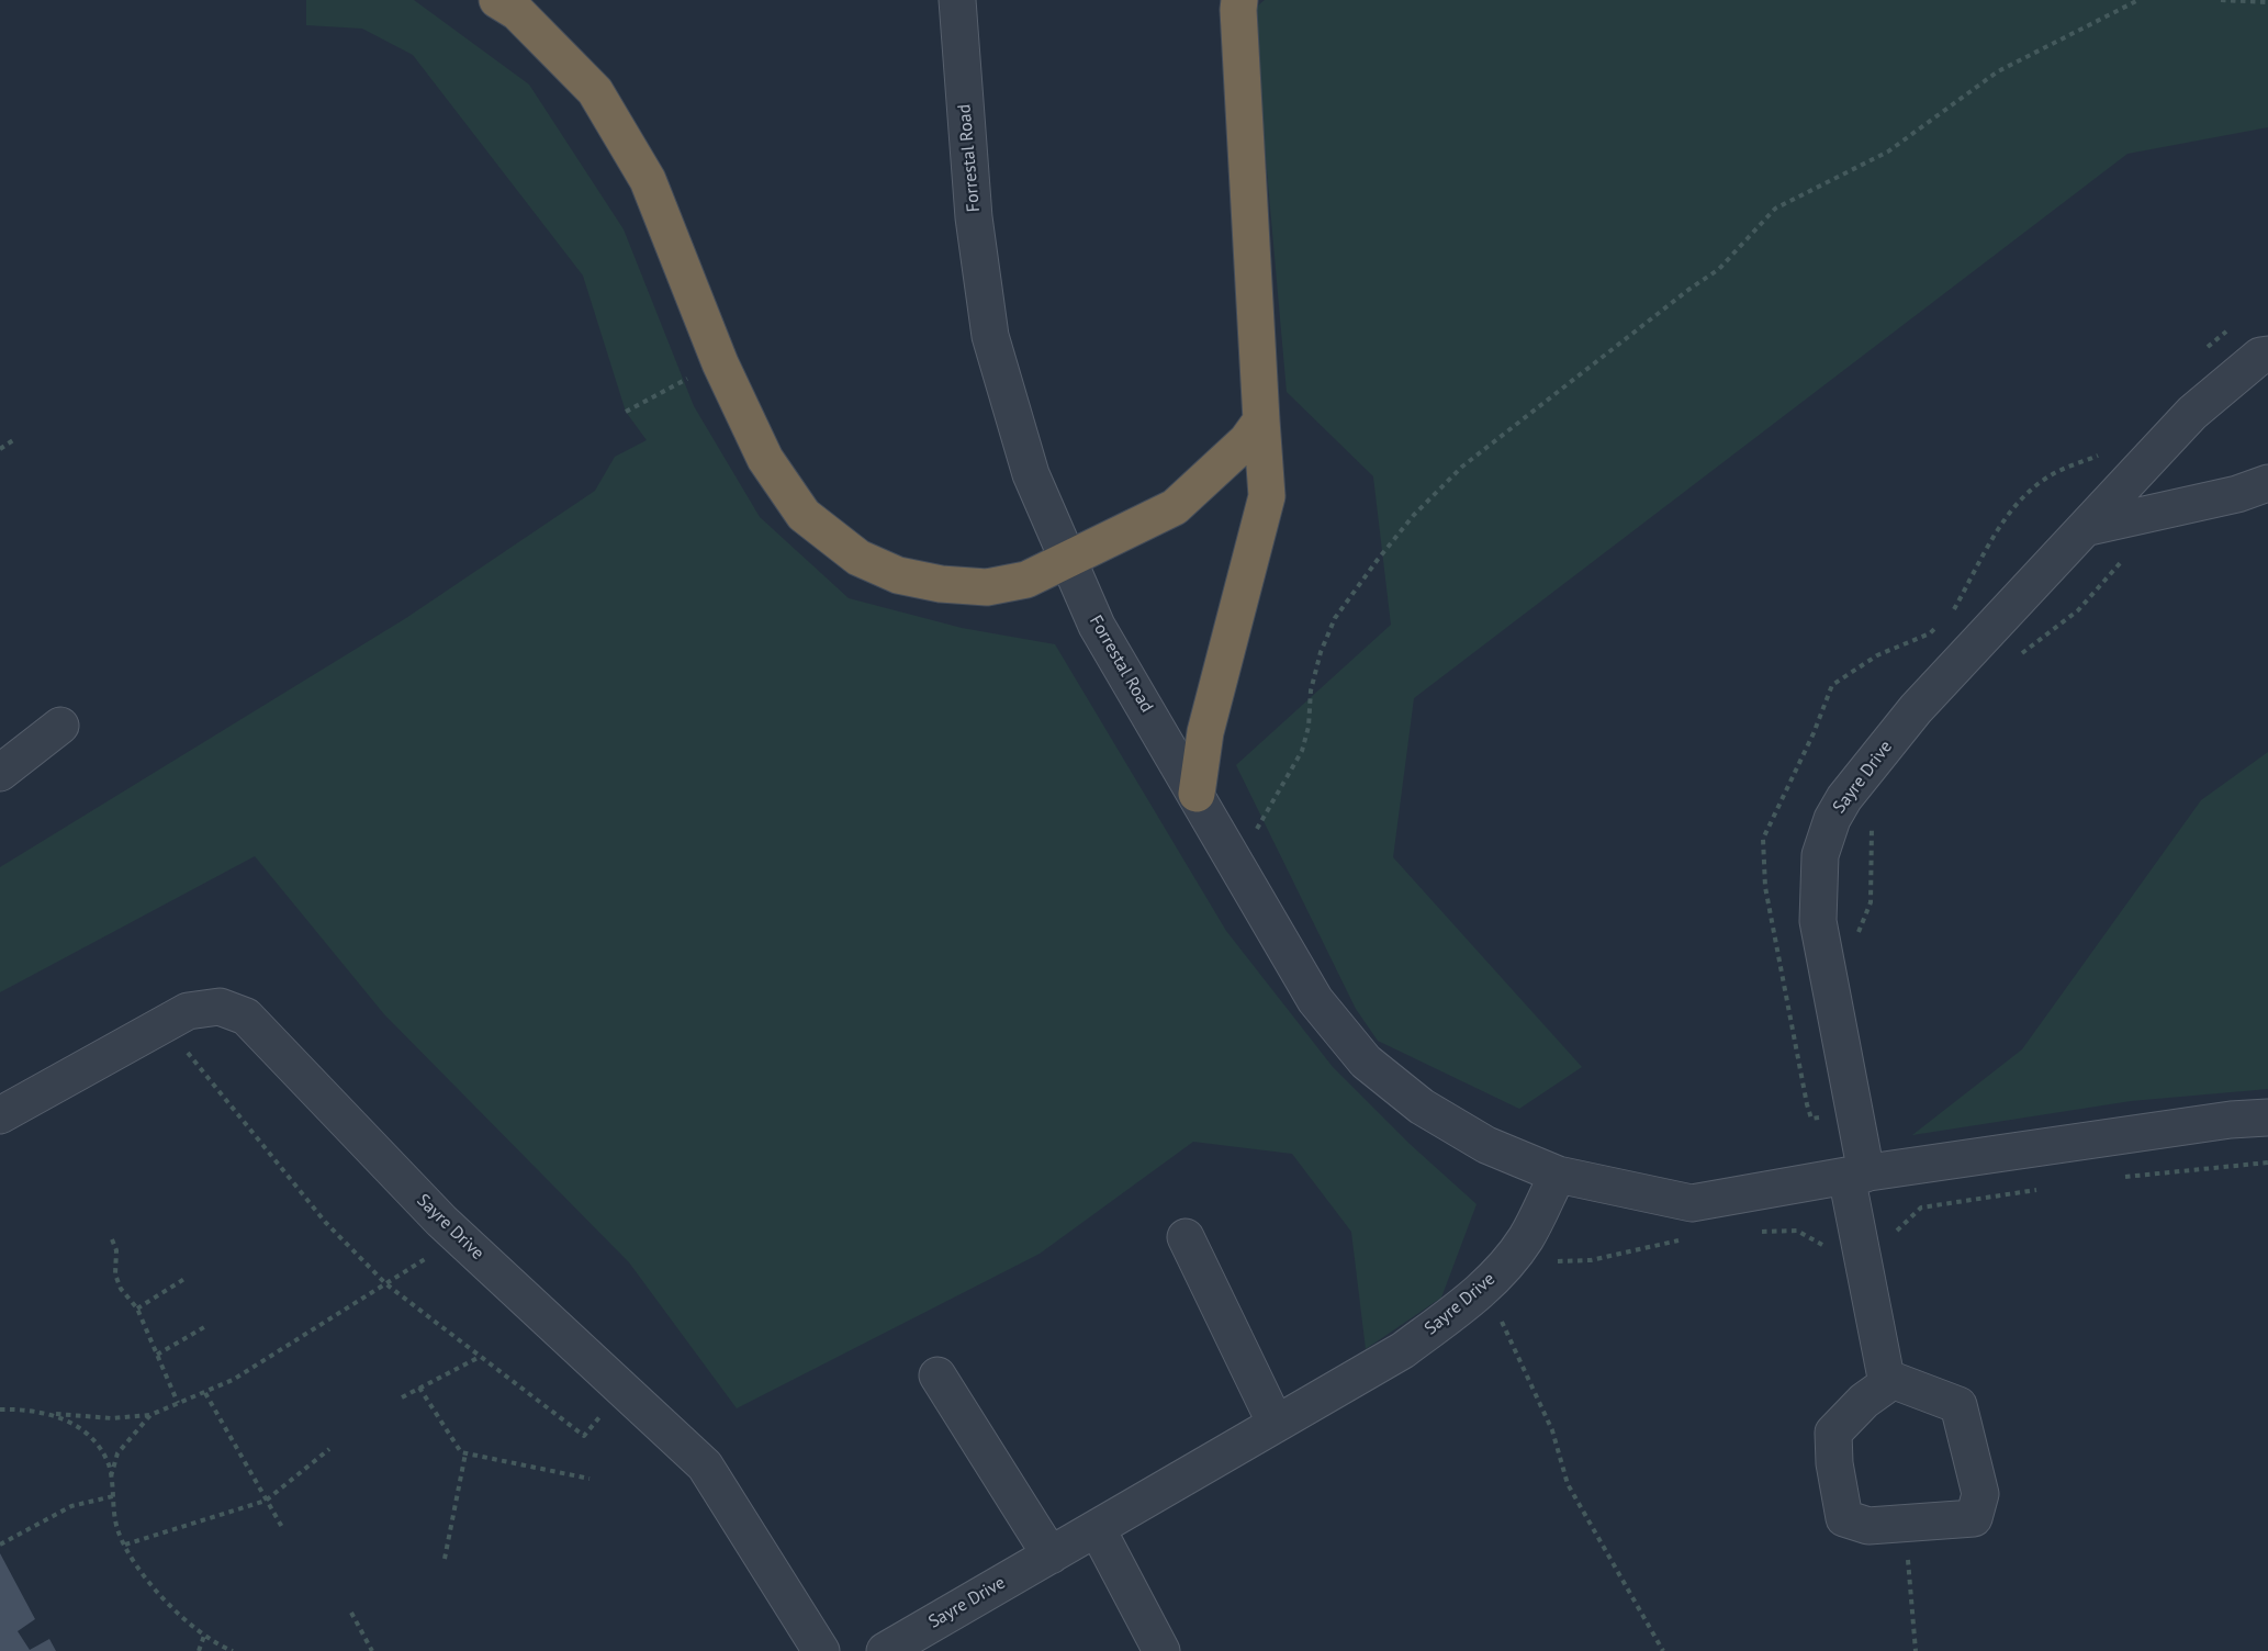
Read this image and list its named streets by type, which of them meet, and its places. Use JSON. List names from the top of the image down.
{
  "streets": {
    "street": ["Forrestal Road", "Sayre Drive"]
  },
  "crossings": [
    ["Forrestal Road", "Sayre Drive"]
  ]
}
